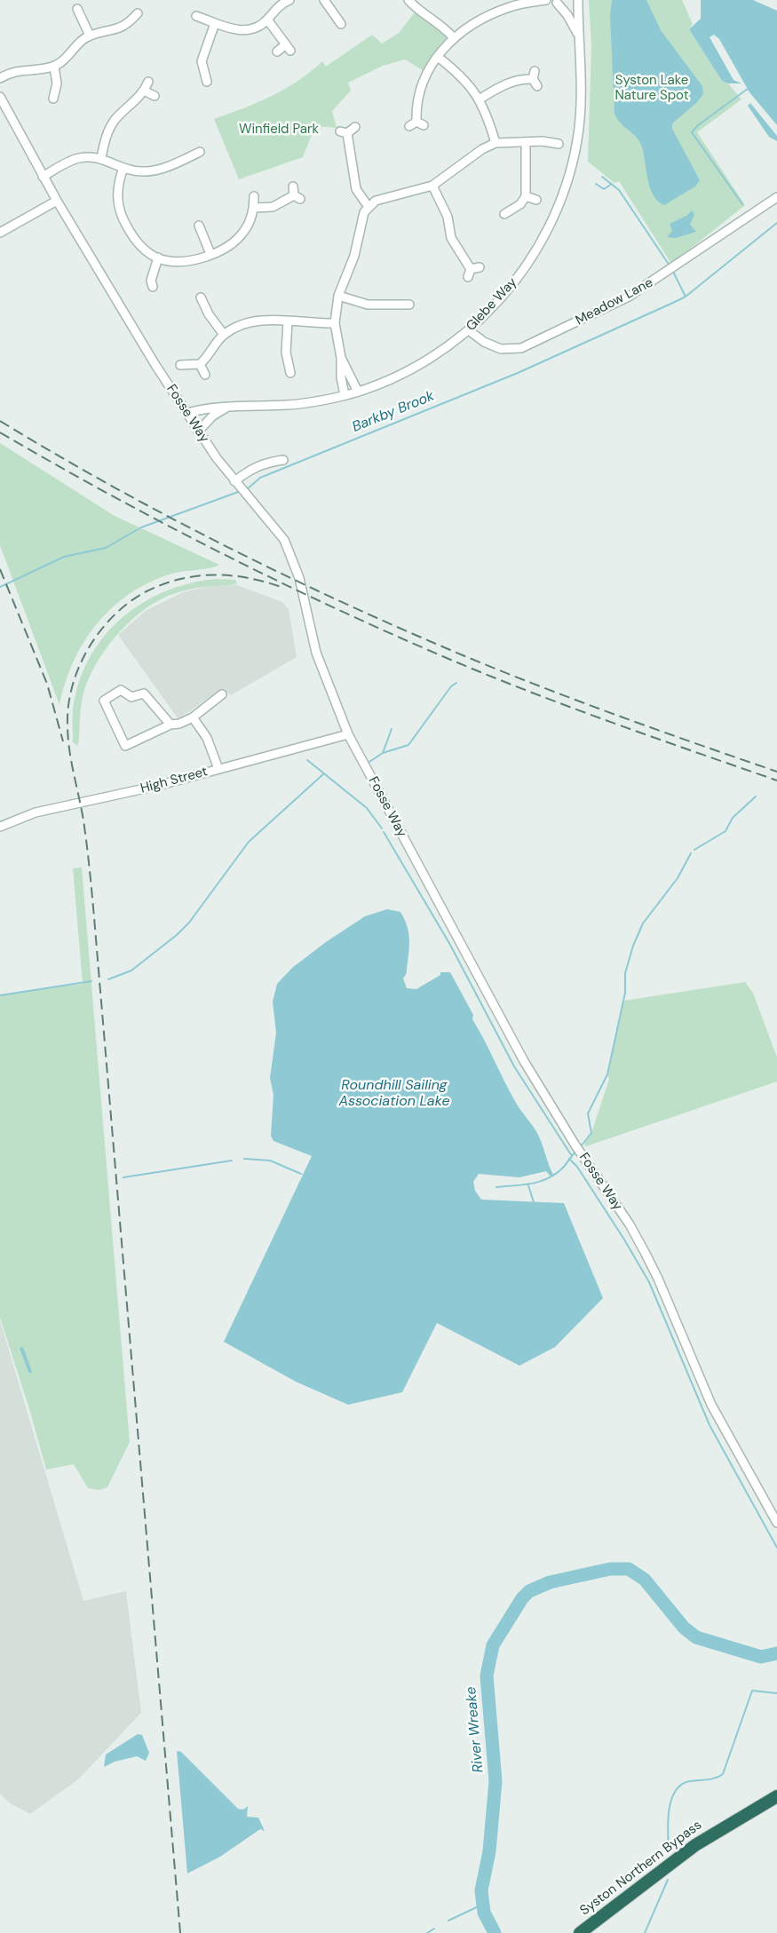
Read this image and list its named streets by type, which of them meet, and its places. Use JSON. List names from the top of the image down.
{
  "streets": {
    "highway": ["Syston Northern Bypass"],
    "street": [
      "Meadow Lane",
      "Glebe Way",
      "Fosse Way",
      "High Street"
    ]
  },
  "crossings": [
    ["Meadow Lane", "Glebe Way"],
    ["Glebe Way", "Fosse Way"],
    ["Fosse Way", "High Street"]
  ],
  "water": ["Barkby Brook", "Roundhill Sailing Association Lake", "River Wreake"],
  "parks": ["Syston Lake Nature Spot", "Winfield Park"]
}
